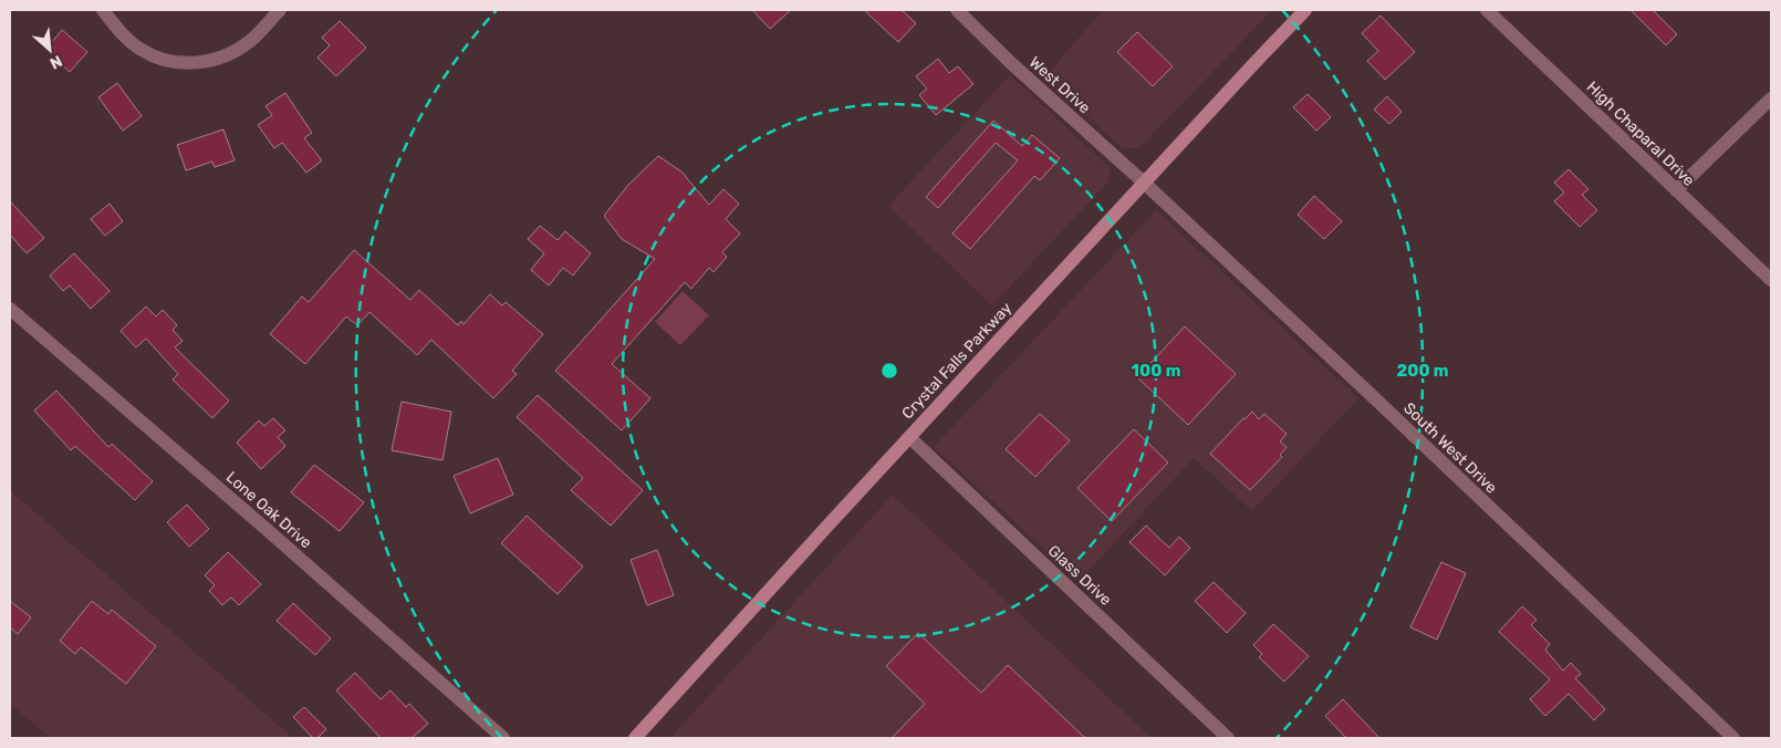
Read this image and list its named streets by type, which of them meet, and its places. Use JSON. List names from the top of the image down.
{
  "streets": {
    "main road": ["Crystal Falls Parkway"],
    "street": [
      "West Drive",
      "High Chaparal Drive",
      "South West Drive",
      "Lone Oak Drive",
      "Glass Drive"
    ]
  },
  "crossings": [
    ["West Drive", "Crystal Falls Parkway"],
    ["West Drive", "South West Drive"],
    ["Crystal Falls Parkway", "South West Drive"],
    ["Crystal Falls Parkway", "Glass Drive"]
  ],
  "north": "bottom right",
  "rings": ["100 m", "200 m"]
}
